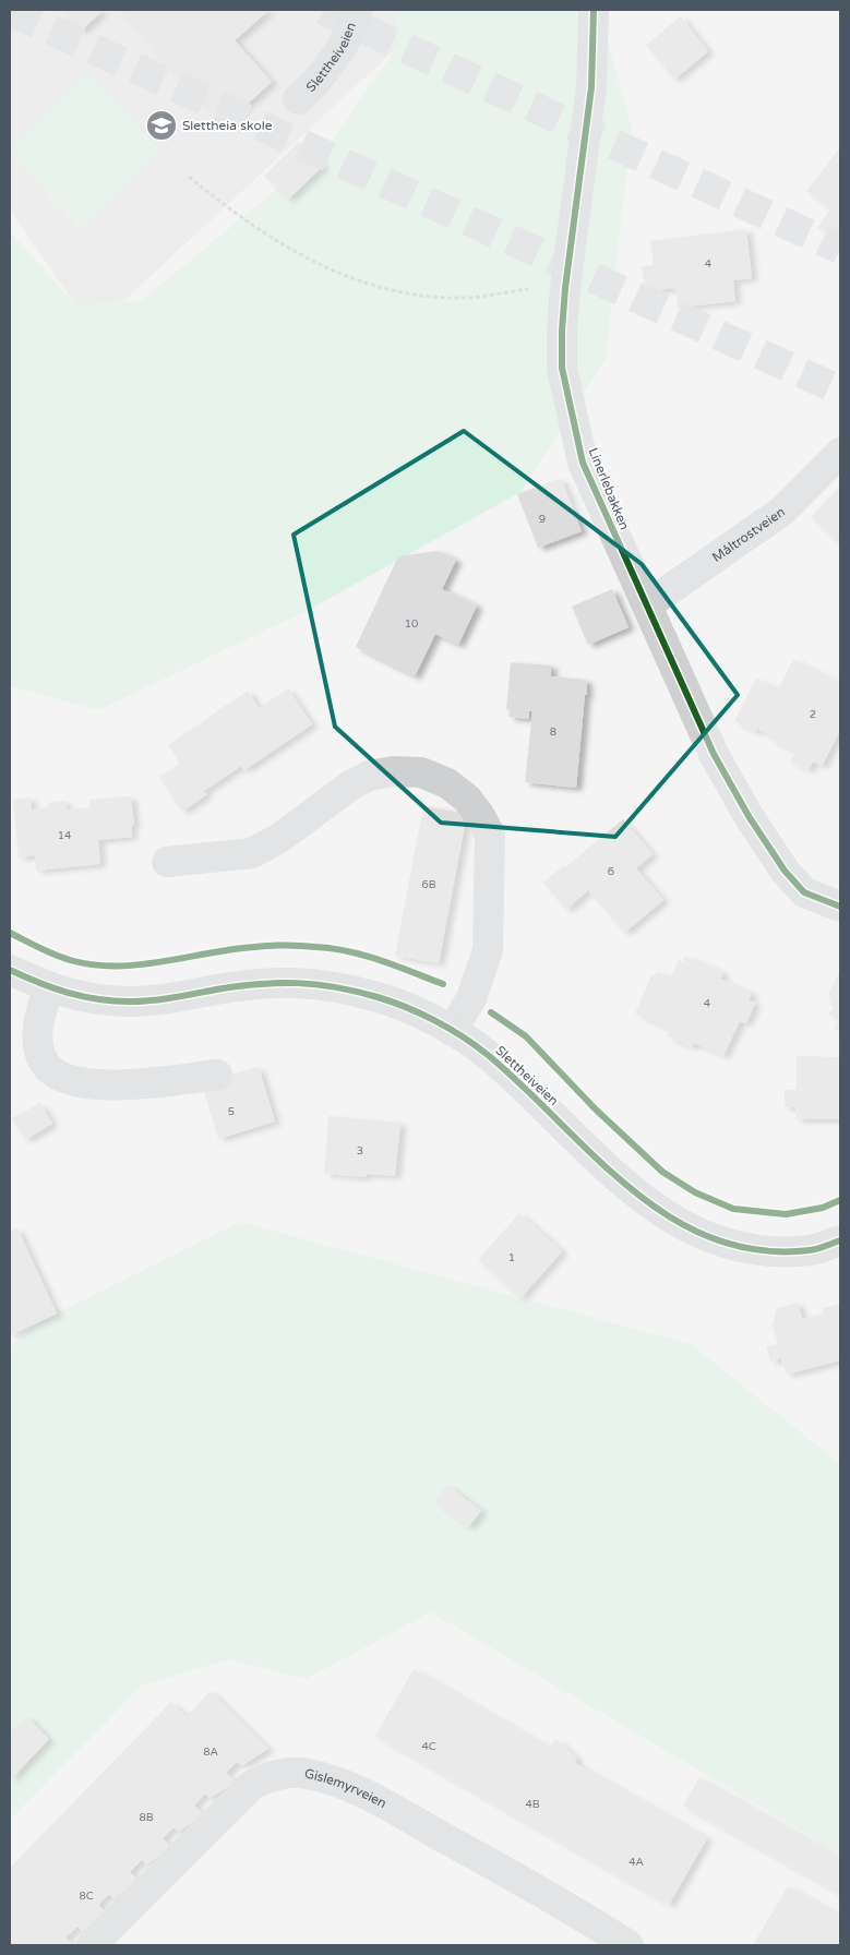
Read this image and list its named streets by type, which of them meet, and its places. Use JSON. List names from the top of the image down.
{
  "streets": {
    "street": [
      "Slettheiveien",
      "Linerlebakken",
      "Måltrostveien",
      "Gislemyrveien"
    ]
  },
  "crossings": [
    ["Linerlebakken", "Måltrostveien"]
  ],
  "places": {
    "school or university": ["Slettheia skole"]
  },
  "house_numbers": [
    "4",
    "9",
    "10",
    "2",
    "8",
    "14",
    "6",
    "6B",
    "4",
    "5",
    "3",
    "1",
    "4C",
    "8A",
    "4B",
    "8B",
    "4A",
    "8C"
  ]
}
